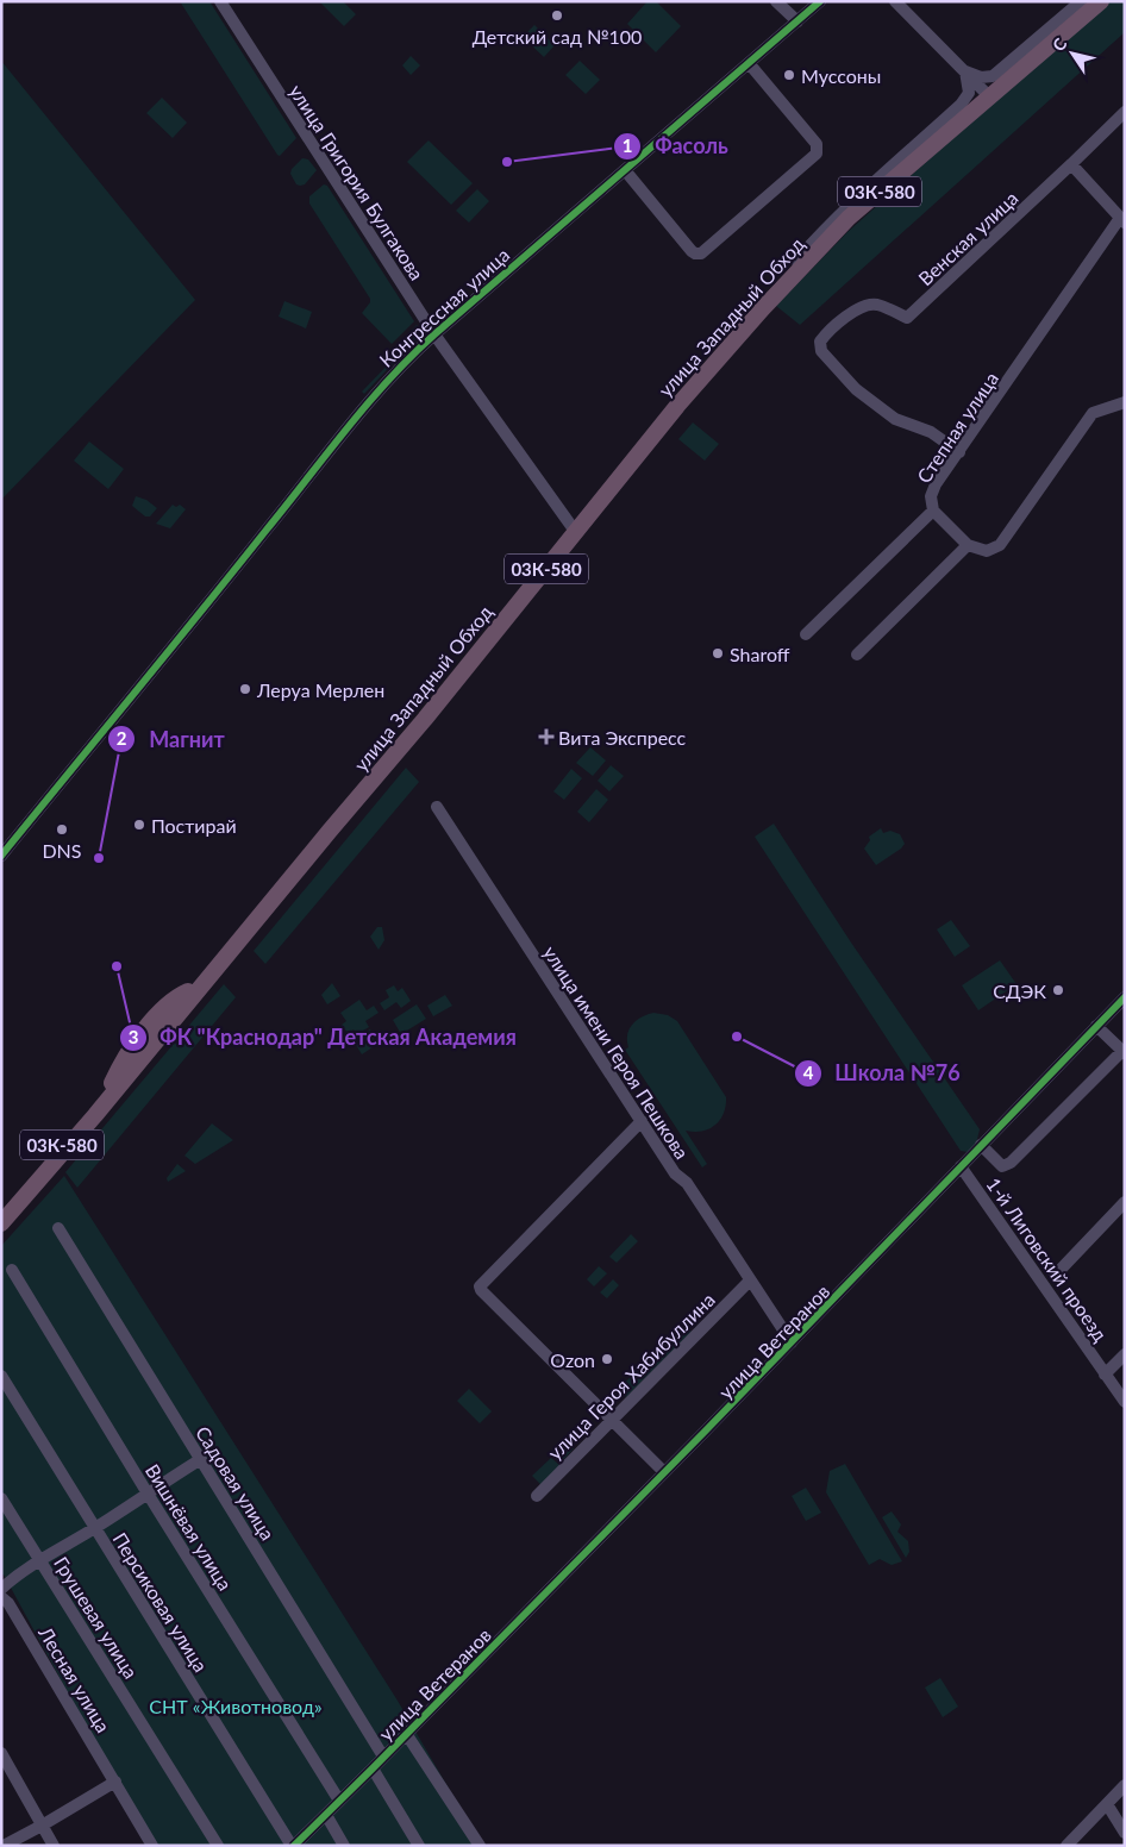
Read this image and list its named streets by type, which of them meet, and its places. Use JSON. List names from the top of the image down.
{
  "streets": {
    "highway": ["03К-580", "улица Западный Обход"],
    "street": [
      "улица Григория Булгакова",
      "Венская улица",
      "Конгрессная улица",
      "Степная улица",
      "улица имени Героя Пешкова",
      "1-й Лиговский проезд",
      "улица Ветеранов",
      "улица Героя Хабибуллина",
      "Садовая улица",
      "Вишнёвая улица",
      "Персиковая улица",
      "Грушевая улица",
      "Лесная улица"
    ]
  },
  "crossings": [
    ["улица Григория Булгакова", "Конгрессная улица"],
    ["улица Григория Булгакова", "улица Западный Обход"],
    ["Венская улица", "Степная улица"],
    ["улица имени Героя Пешкова", "улица Ветеранов"],
    ["улица имени Героя Пешкова", "улица Героя Хабибуллина"],
    ["1-й Лиговский проезд", "улица Ветеранов"],
    ["улица Ветеранов", "Садовая улица"]
  ],
  "parks": ["СНТ «Животновод»"],
  "places": {
    "other": [
      "Детский сад №100",
      "Муссоны",
      "Фасоль",
      "Sharoff",
      "Леруа Мерлен",
      "Постирай",
      "DNS",
      "Магнит",
      "ФК \"Краснодар\" Детская Академия",
      "СДЭК",
      "Школа №76",
      "Ozon"
    ],
    "health": ["Вита Экспресс"]
  },
  "north": "top left"
}
